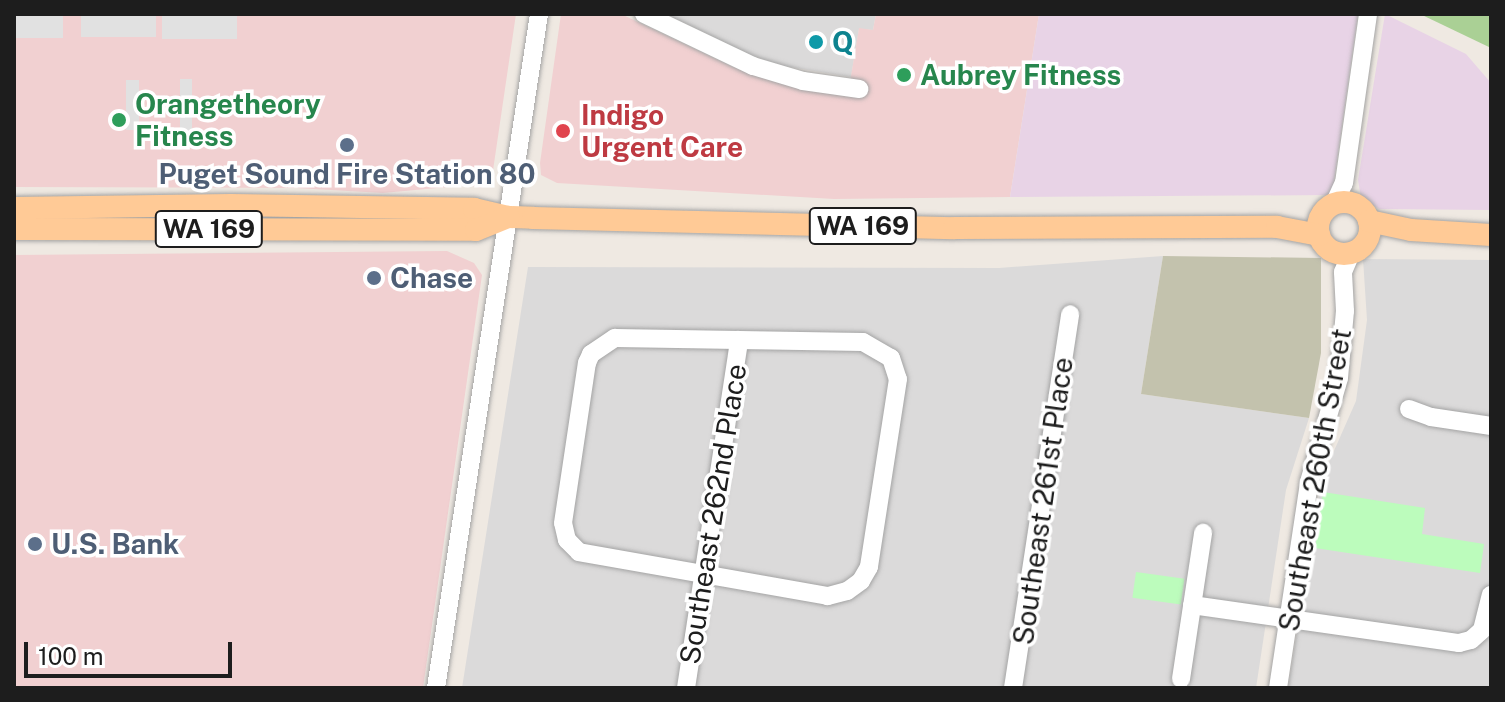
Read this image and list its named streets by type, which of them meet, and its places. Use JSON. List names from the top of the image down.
{
  "streets": {
    "main road": ["WA 169"],
    "street": ["Southeast 260th Street", "Southeast 261st Place", "Southeast 262nd Place"]
  },
  "crossings": [
    ["WA 169", "Southeast 260th Street"]
  ],
  "places": [
    "Q",
    "Aubrey Fitness",
    "Orangetheory Fitness",
    "Indigo Urgent Care",
    "Puget Sound Fire Station 80",
    "Chase",
    "U.S. Bank"
  ],
  "scale_bar": "100 m"
}
